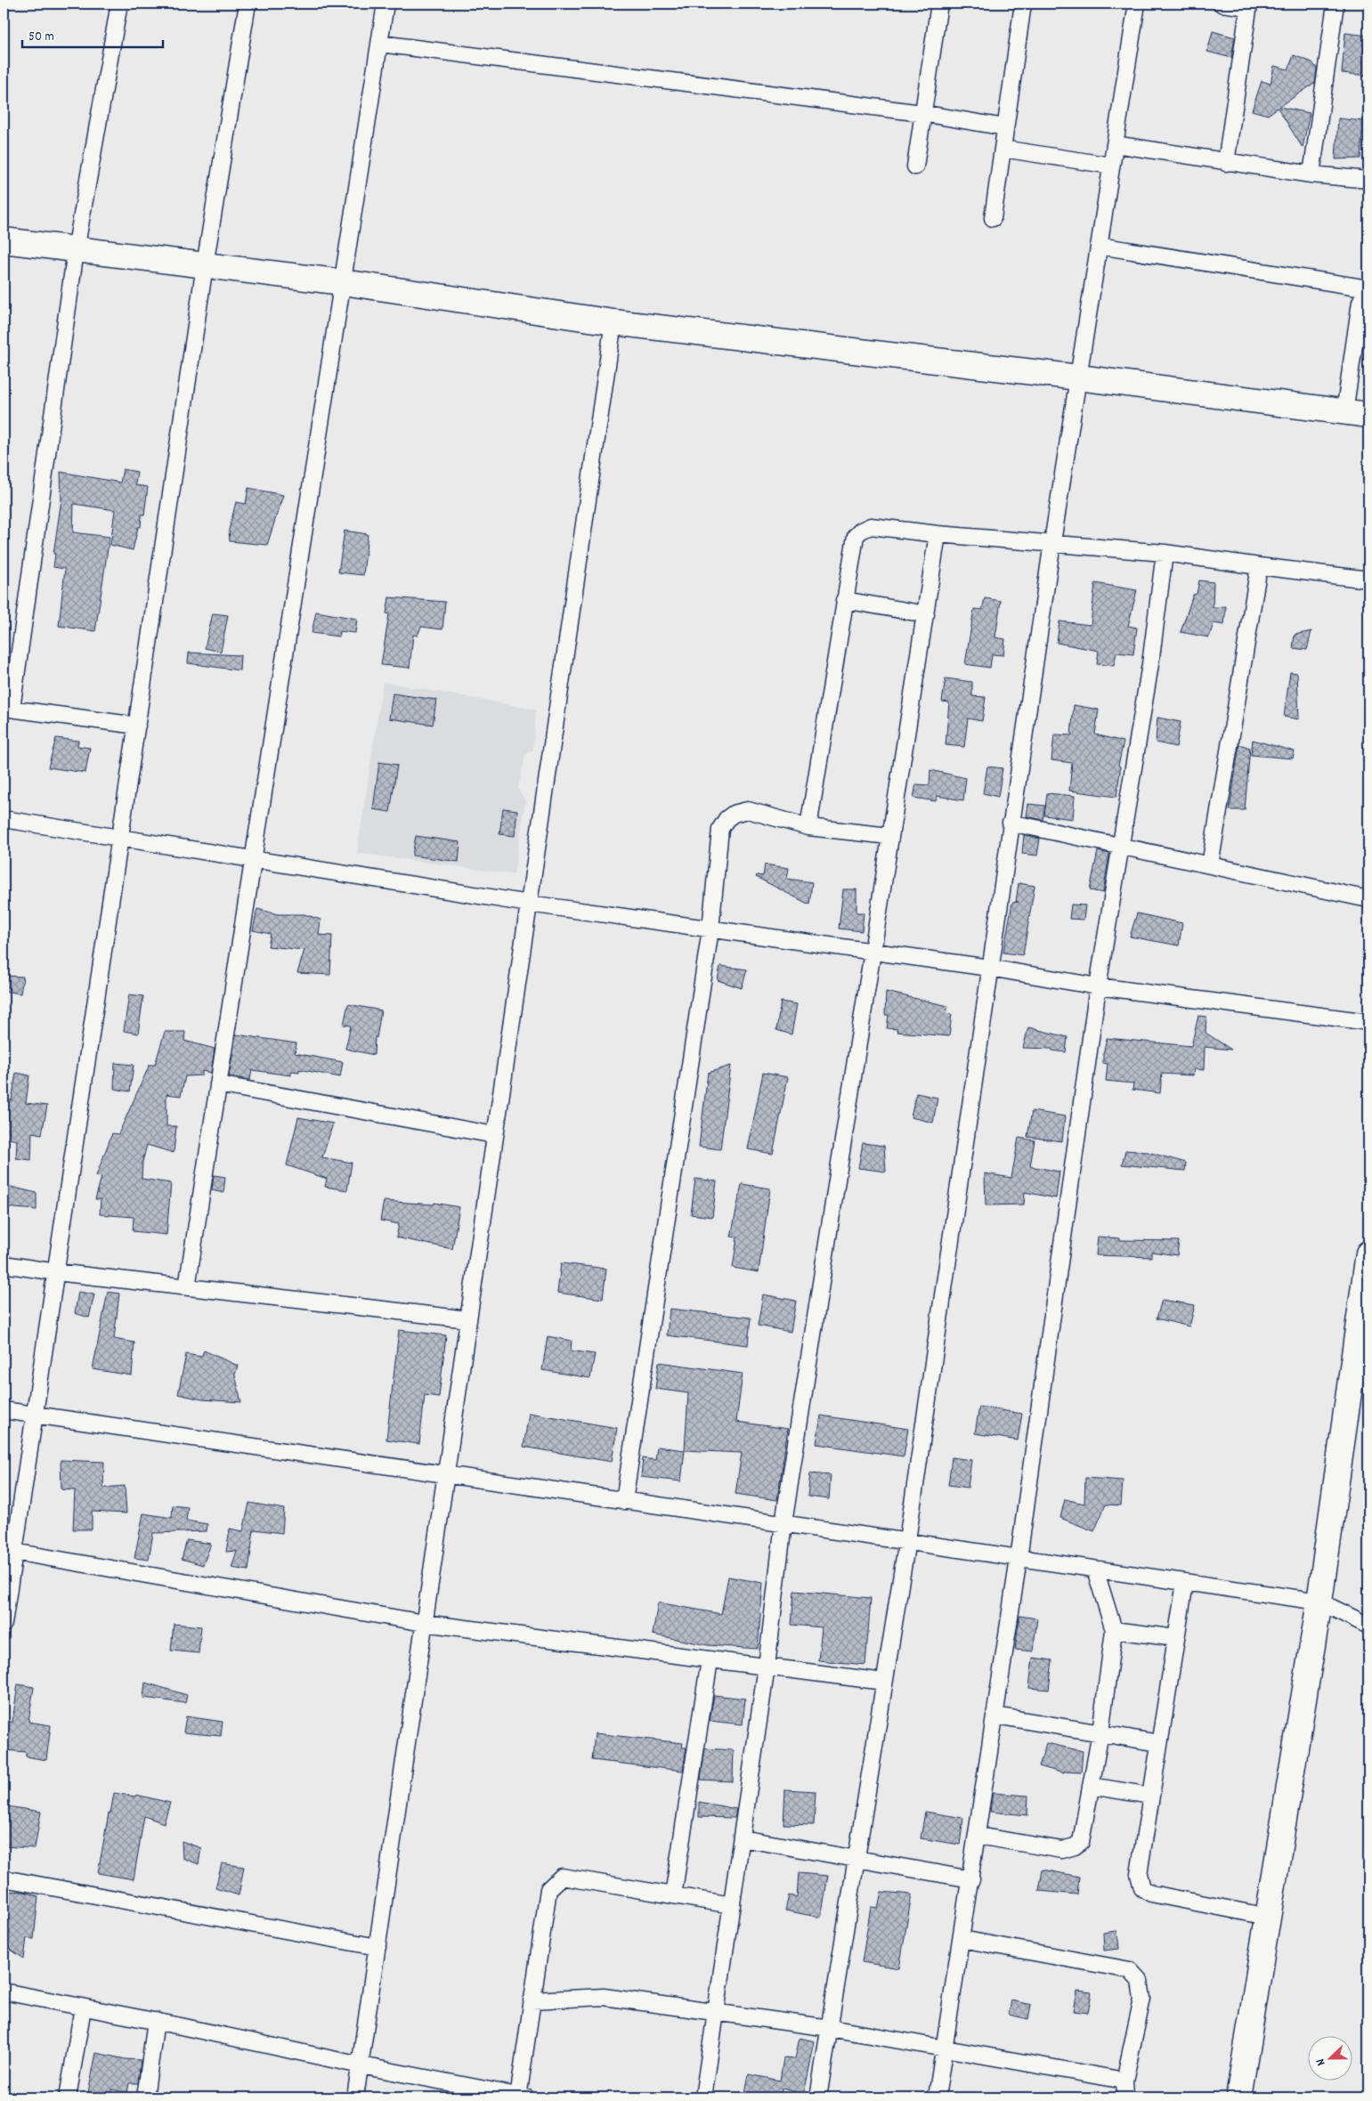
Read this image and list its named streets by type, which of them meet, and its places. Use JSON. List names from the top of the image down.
{
  "scale_bar": "50 m",
  "north": "left"
}
